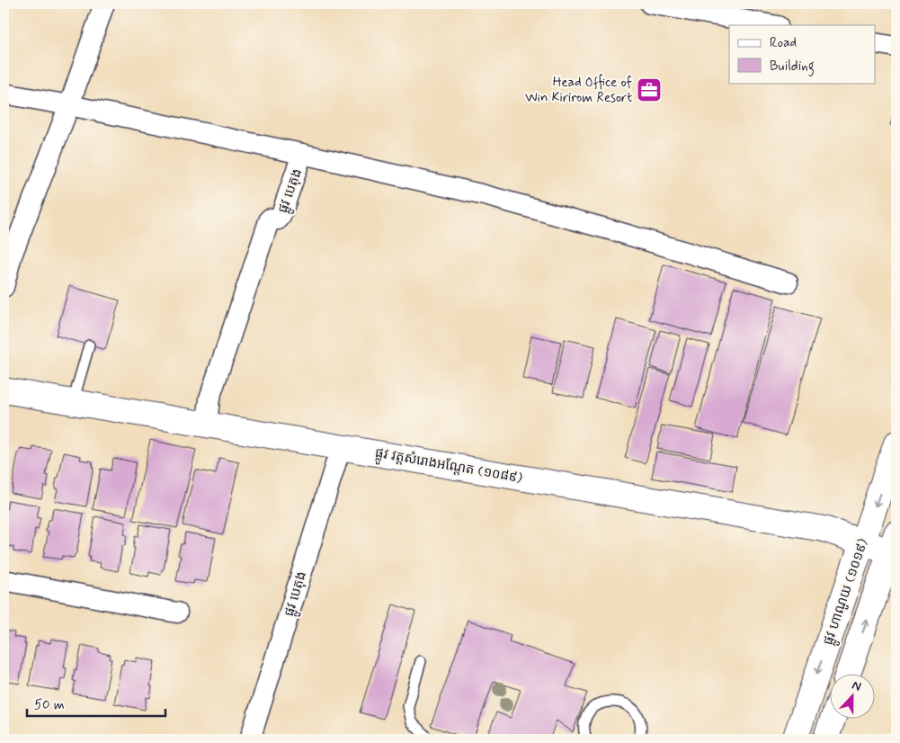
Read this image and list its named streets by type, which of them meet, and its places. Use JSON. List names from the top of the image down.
{
  "streets": {
    "main road": ["ផ្លូវ វត្តសំរោងអណ្ដែត (១០៨៩)", "ផ្លូវ ហាណូយ (១០១៩)"],
    "street": ["ផ្លូវ បេតុង"]
  },
  "crossings": [
    ["ផ្លូវ បេតុង", "ផ្លូវ វត្តសំរោងអណ្ដែត (១០៨៩)"],
    ["ផ្លូវ វត្តសំរោងអណ្ដែត (១០៨៩)", "ផ្លូវ ហាណូយ (១០១៩)"]
  ],
  "places": {
    "office": ["Head Office of Win Kirirom Resort"]
  },
  "legend": ["Road", "Building"],
  "scale_bar": "50 m",
  "north": "top"
}
